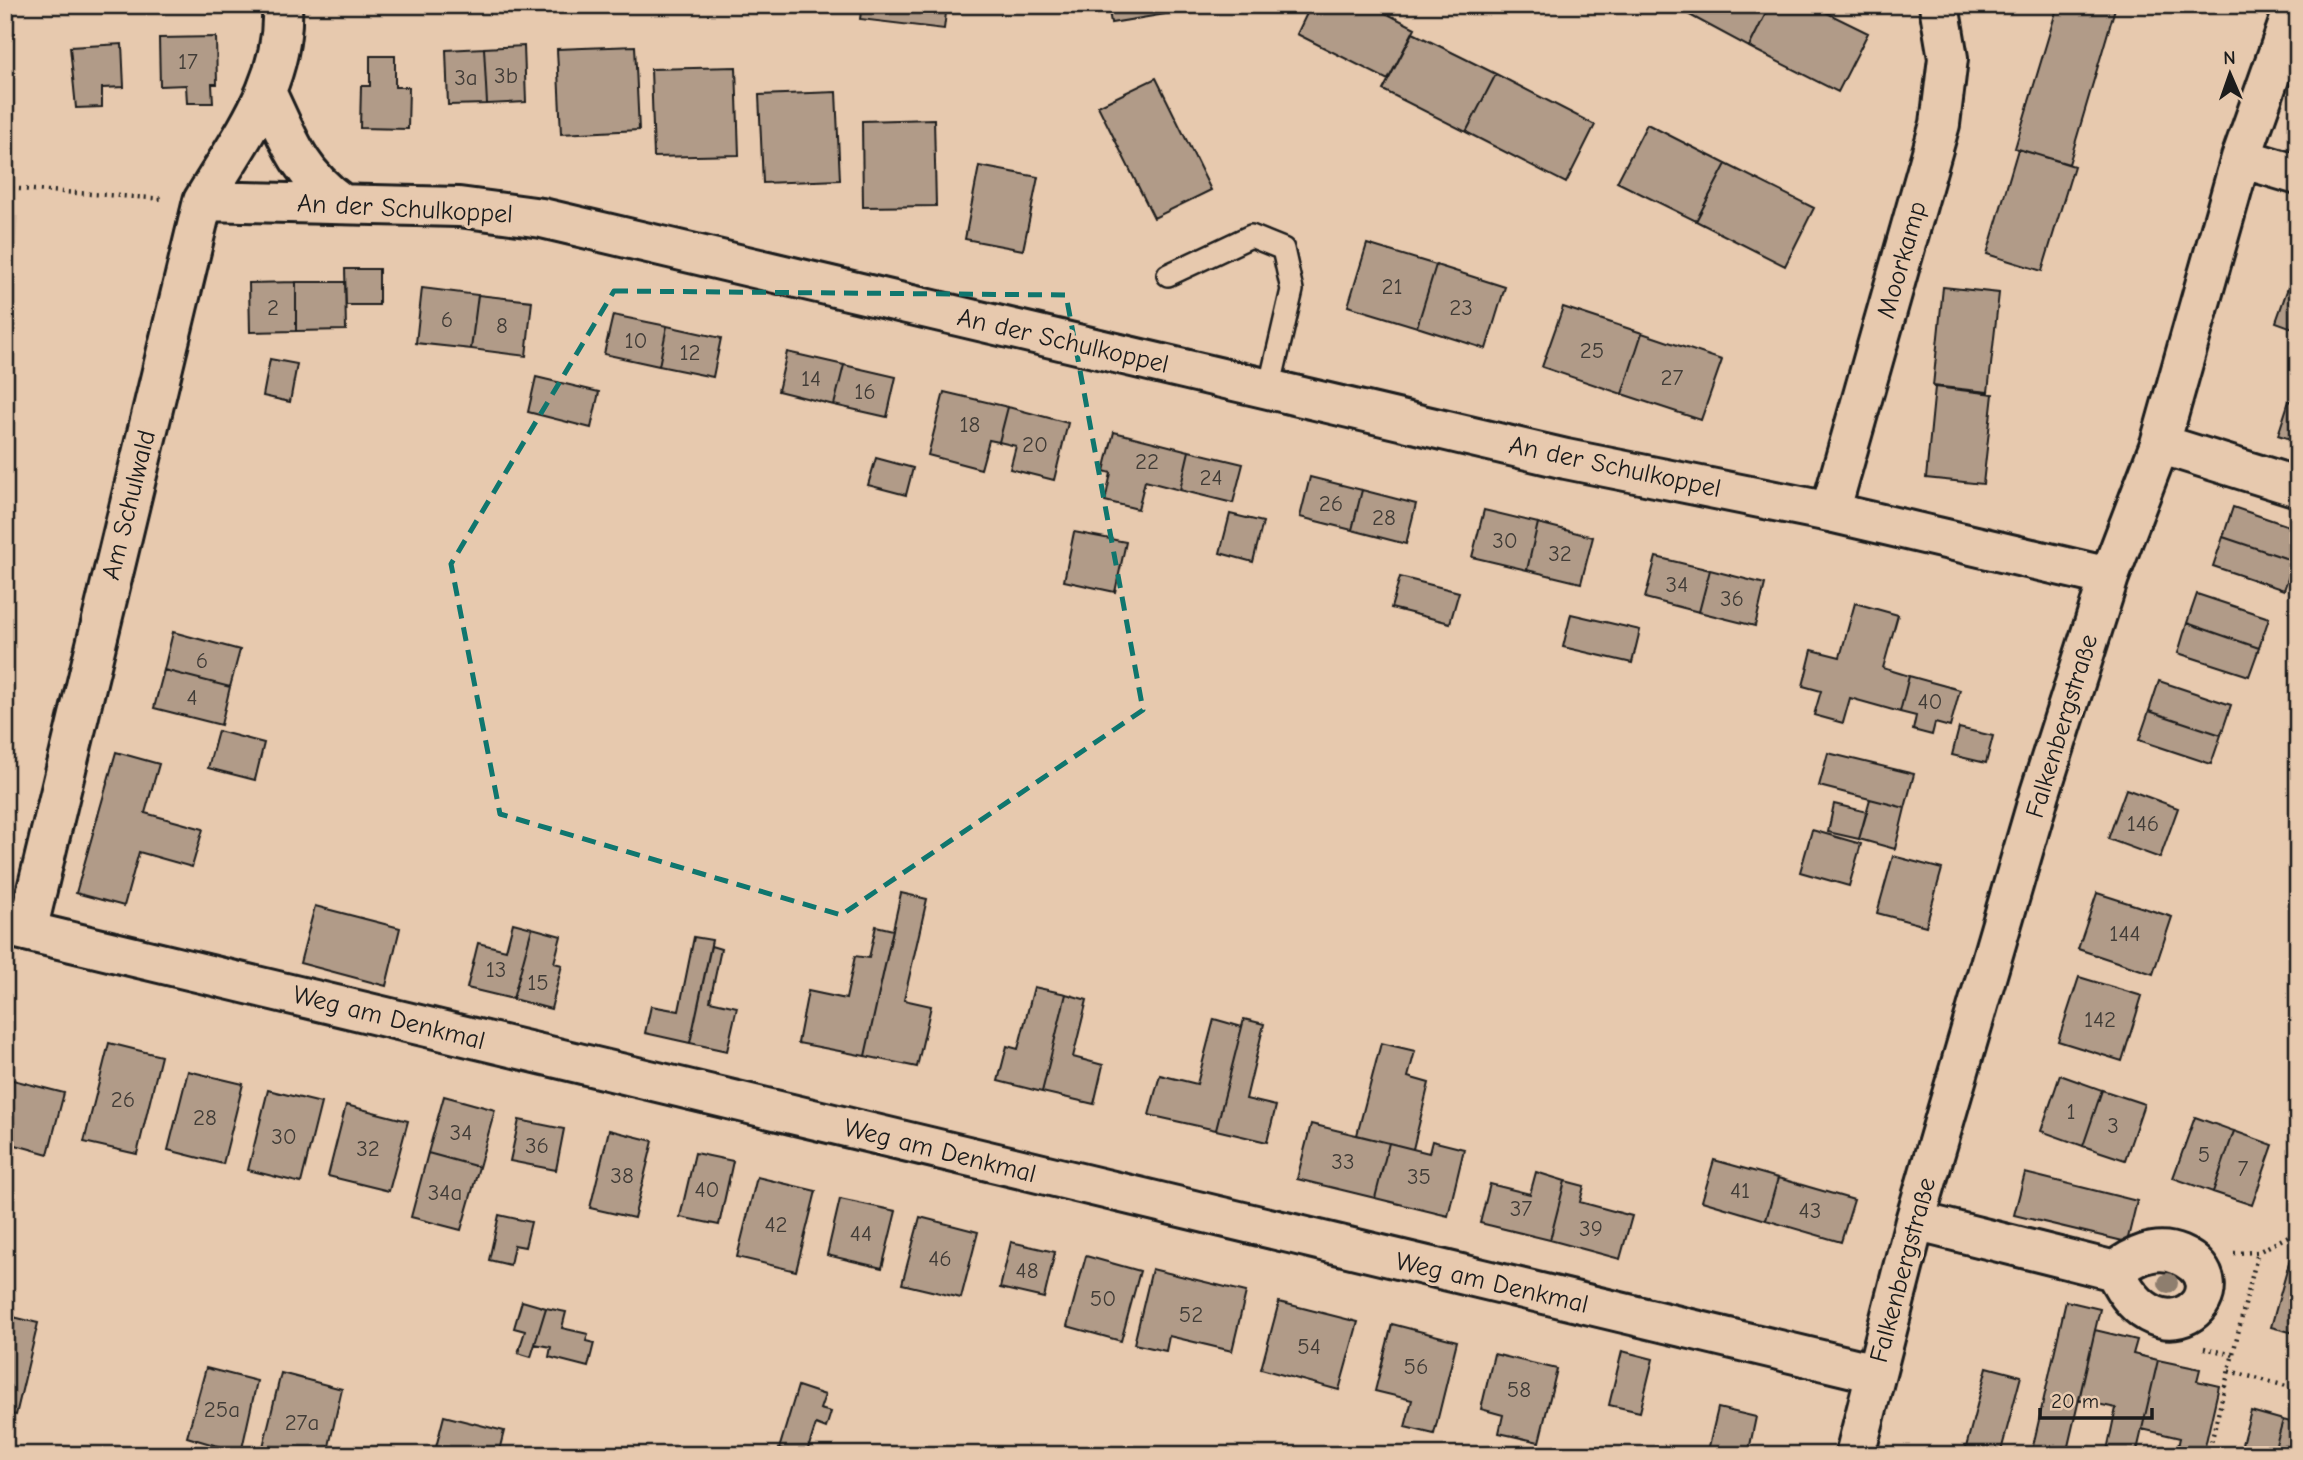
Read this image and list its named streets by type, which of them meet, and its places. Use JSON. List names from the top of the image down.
{
  "streets": {
    "street": [
      "An der Schulkoppel",
      "Moorkamp",
      "Am Schulwald",
      "Falkenbergstraße",
      "Weg am Denkmal"
    ]
  },
  "crossings": [
    ["An der Schulkoppel", "Moorkamp"],
    ["An der Schulkoppel", "Am Schulwald"],
    ["An der Schulkoppel", "Falkenbergstraße"],
    ["Am Schulwald", "Weg am Denkmal"],
    ["Falkenbergstraße", "Weg am Denkmal"]
  ],
  "house_numbers": [
    "17",
    "3b",
    "3a",
    "21",
    "2",
    "23",
    "6",
    "8",
    "10",
    "25",
    "12",
    "27",
    "14",
    "16",
    "18",
    "20",
    "22",
    "24",
    "26",
    "28",
    "30",
    "32",
    "34",
    "36",
    "6",
    "4",
    "40",
    "146",
    "144",
    "13",
    "15",
    "142",
    "26",
    "1",
    "28",
    "3",
    "34",
    "30",
    "36",
    "32",
    "5",
    "33",
    "7",
    "38",
    "35",
    "40",
    "41",
    "34a",
    "37",
    "43",
    "42",
    "39",
    "44",
    "46",
    "48",
    "50",
    "52",
    "54",
    "56",
    "58",
    "25a",
    "27a"
  ],
  "scale_bar": "20 m",
  "north": "top"
}
